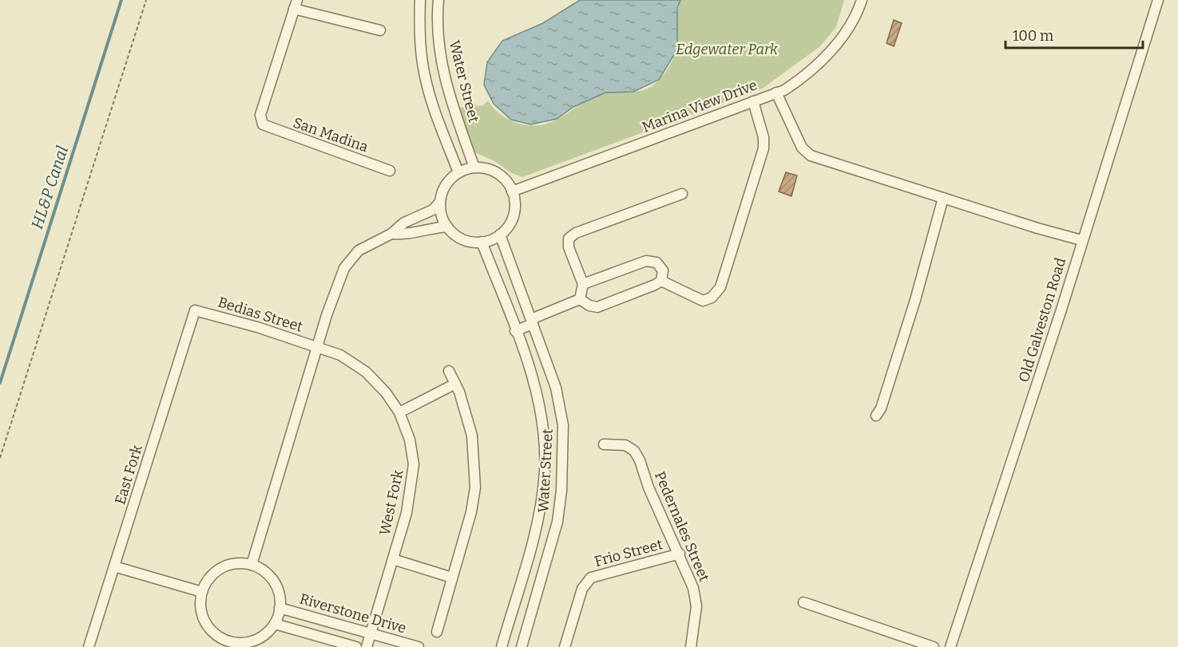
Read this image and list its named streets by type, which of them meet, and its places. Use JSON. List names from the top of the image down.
{
  "streets": {
    "street": [
      "Water Street",
      "Marina View Drive",
      "San Madina",
      "Bedias Street",
      "Old Galveston Road",
      "East Fork",
      "West Fork",
      "Pedernales Street",
      "Frio Street",
      "Riverstone Drive"
    ]
  },
  "crossings": [
    ["Water Street", "Marina View Drive"],
    ["Bedias Street", "East Fork"],
    ["Bedias Street", "West Fork"],
    ["West Fork", "Riverstone Drive"],
    ["Pedernales Street", "Frio Street"]
  ],
  "water": ["HL&P Canal"],
  "parks": ["Edgewater Park"],
  "scale_bar": "100 m"
}
